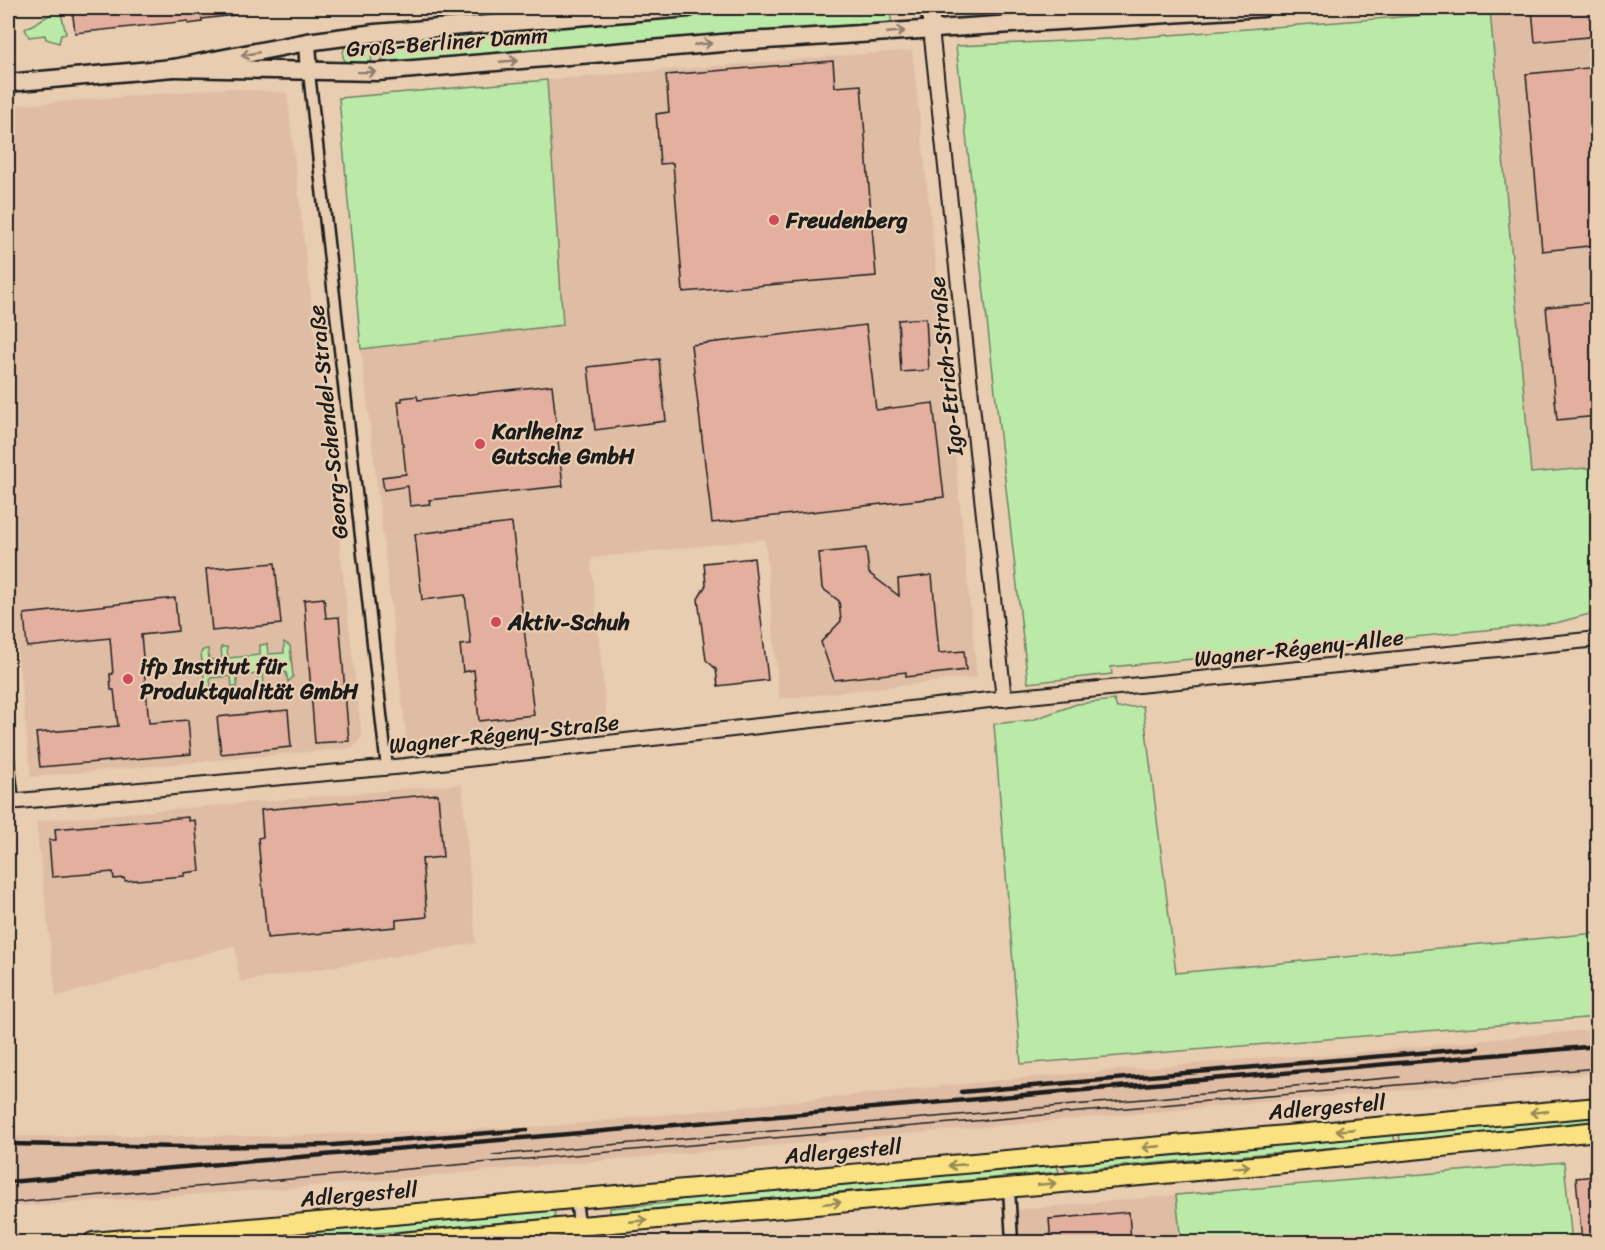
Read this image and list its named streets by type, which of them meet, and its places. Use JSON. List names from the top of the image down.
{
  "streets": {
    "main road": ["Groß-Berliner Damm", "Adlergestell"],
    "street": [
      "Igo-Etrich-Straße",
      "Georg-Schendel-Straße",
      "Wagner-Régeny-Allee",
      "Wagner-Régeny-Straße"
    ]
  },
  "crossings": [
    ["Groß-Berliner Damm", "Igo-Etrich-Straße"],
    ["Groß-Berliner Damm", "Georg-Schendel-Straße"],
    ["Igo-Etrich-Straße", "Wagner-Régeny-Allee"],
    ["Igo-Etrich-Straße", "Wagner-Régeny-Straße"],
    ["Georg-Schendel-Straße", "Wagner-Régeny-Straße"],
    ["Wagner-Régeny-Allee", "Wagner-Régeny-Straße"]
  ],
  "places": [
    "Freudenberg",
    "Karlheinz Gutsche GmbH",
    "Aktiv-Schuh",
    "ifp Institut für Produktqualität GmbH"
  ]
}
